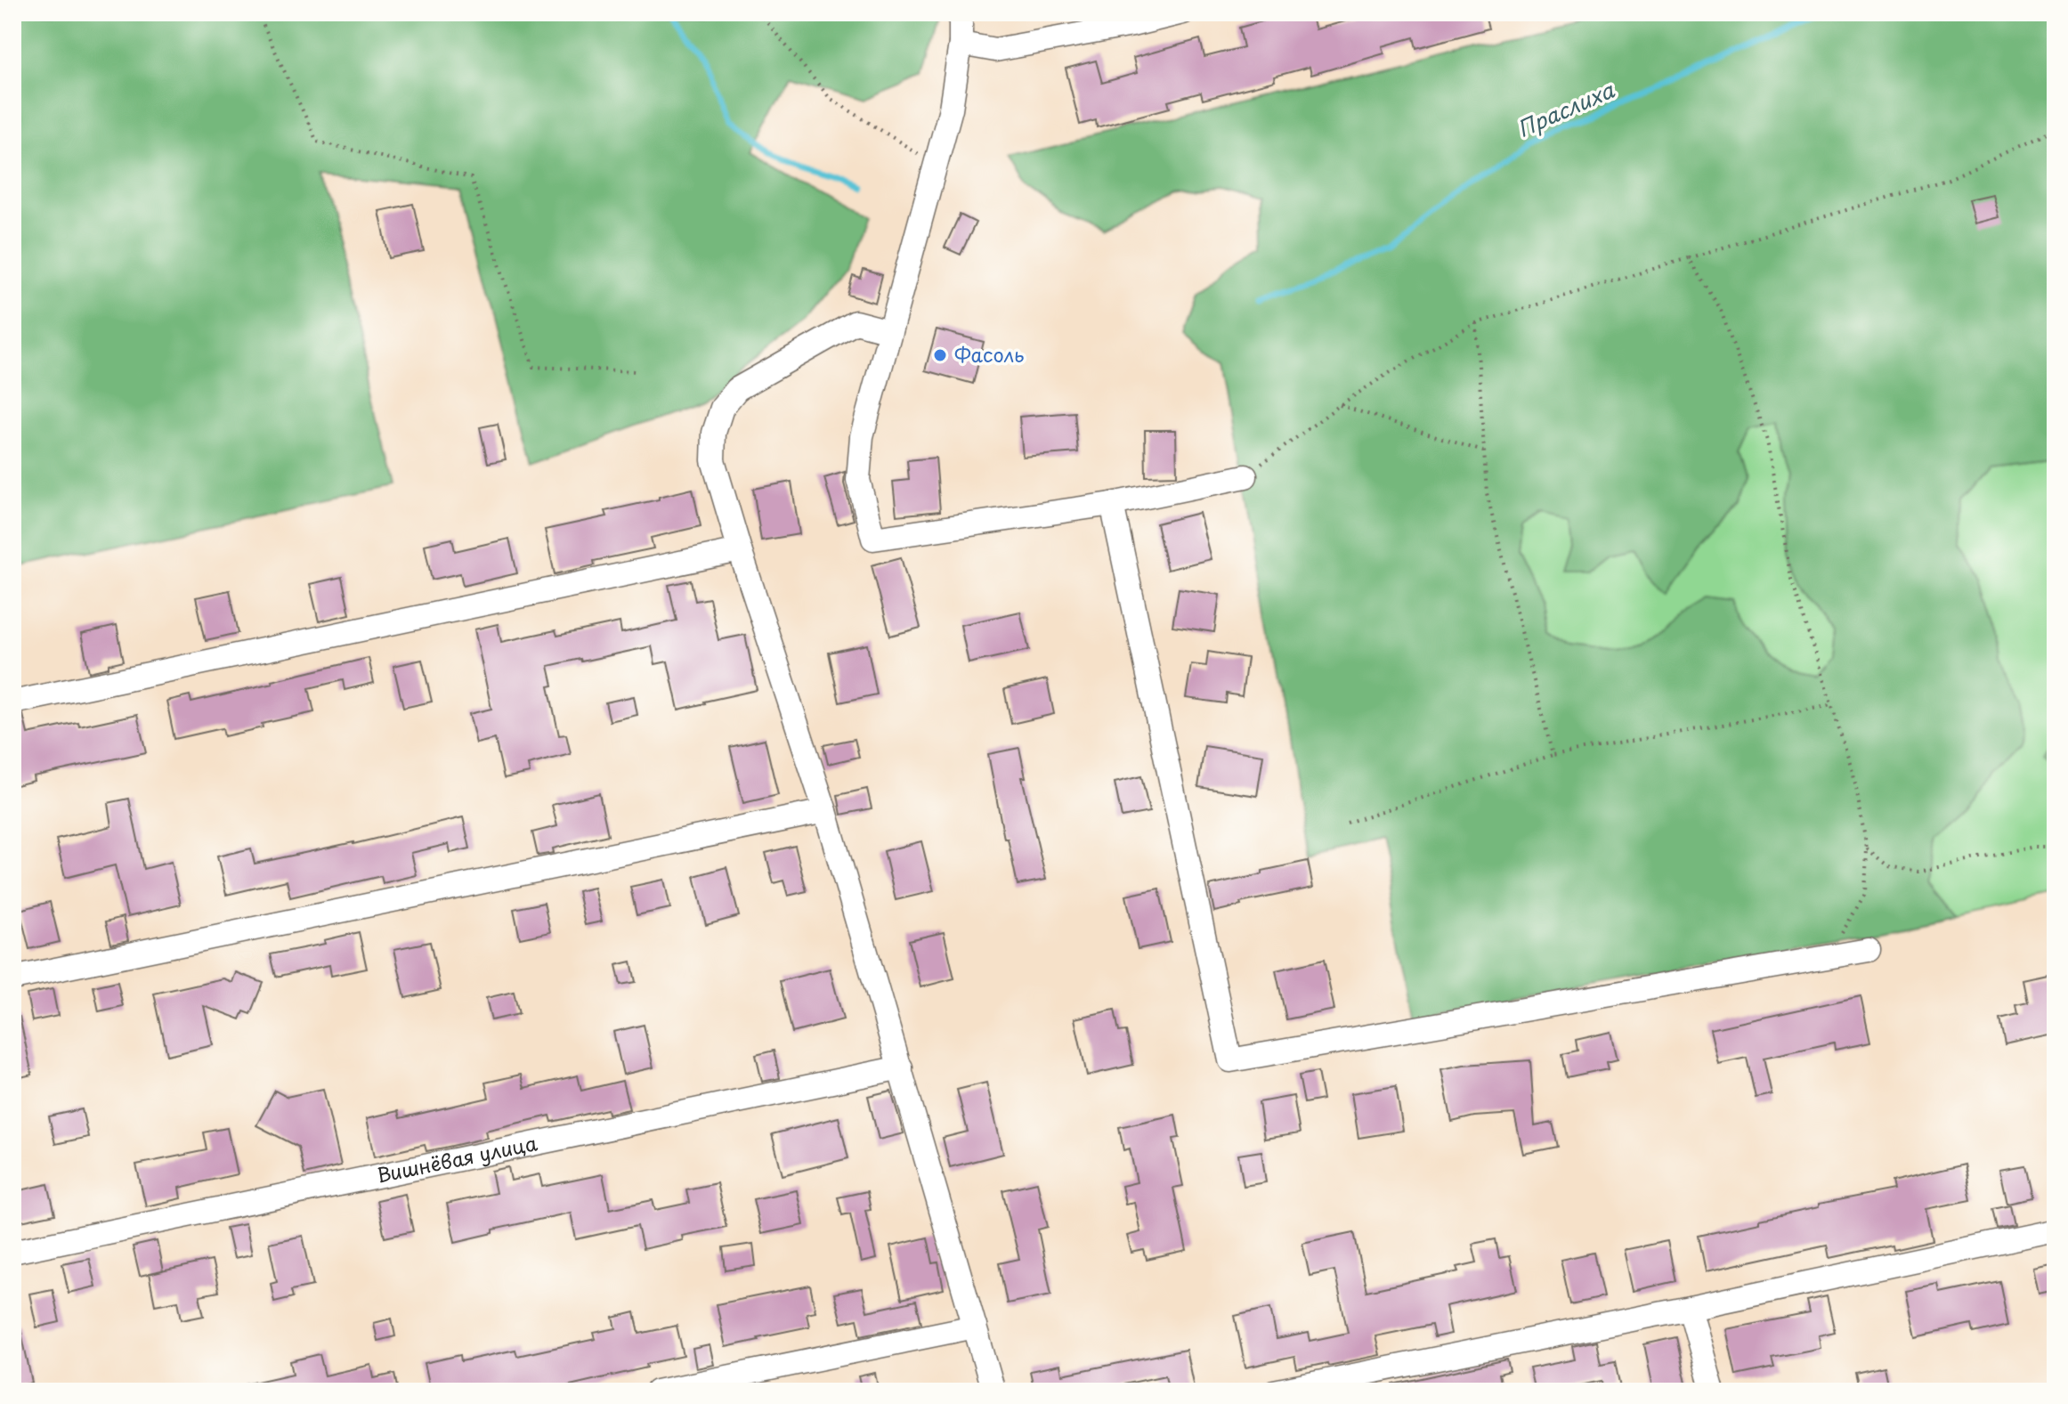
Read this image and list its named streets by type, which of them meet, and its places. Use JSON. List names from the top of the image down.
{
  "streets": {
    "street": ["Вишнёвая улица"]
  },
  "water": ["Праслиха"],
  "places": ["Фасоль"]
}
